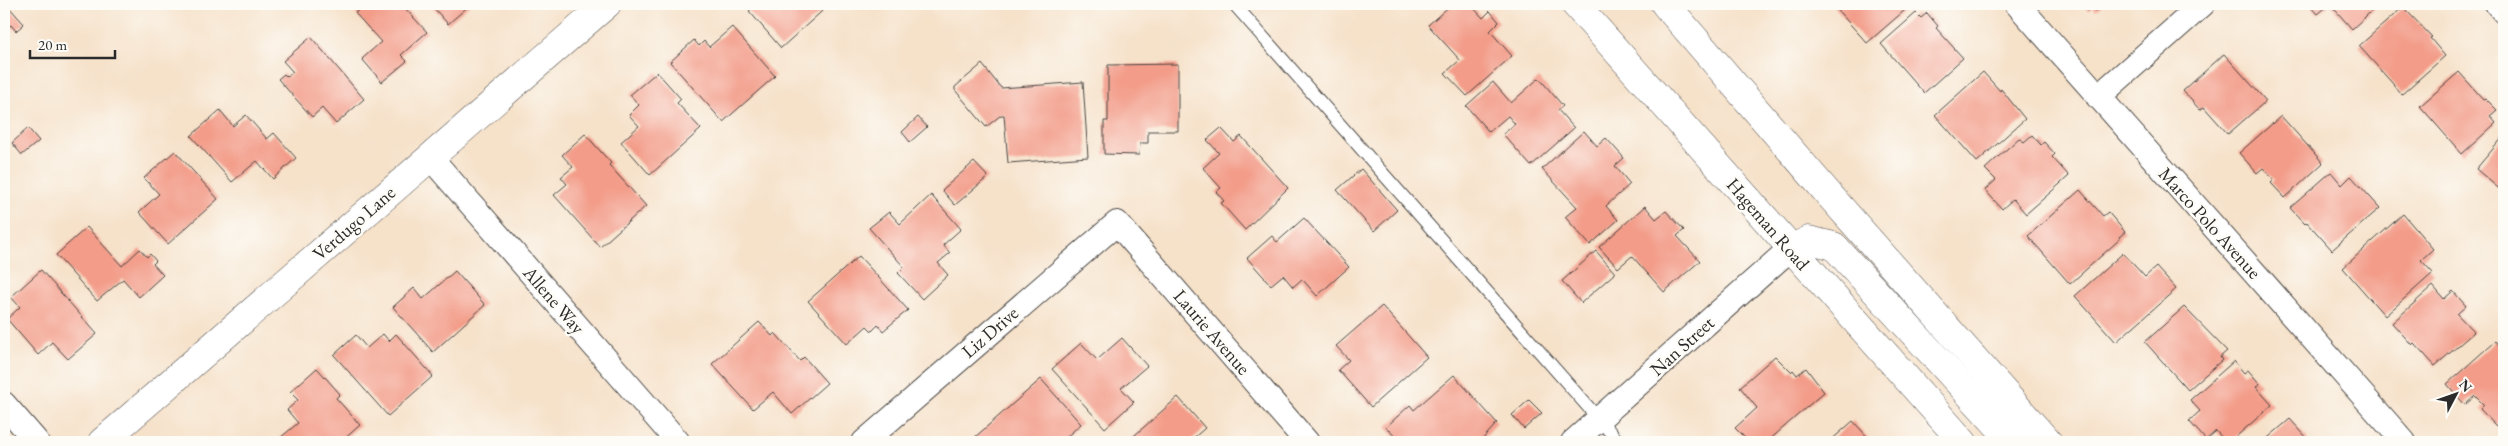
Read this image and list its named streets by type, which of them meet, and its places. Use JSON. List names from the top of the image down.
{
  "streets": {
    "main road": ["Verdugo Lane", "Hageman Road"],
    "street": [
      "Marco Polo Avenue",
      "Allene Way",
      "Liz Drive",
      "Laurie Avenue",
      "Nan Street"
    ]
  },
  "crossings": [
    ["Verdugo Lane", "Allene Way"],
    ["Hageman Road", "Nan Street"],
    ["Liz Drive", "Laurie Avenue"]
  ],
  "scale_bar": "20 m",
  "north": "top right"
}
